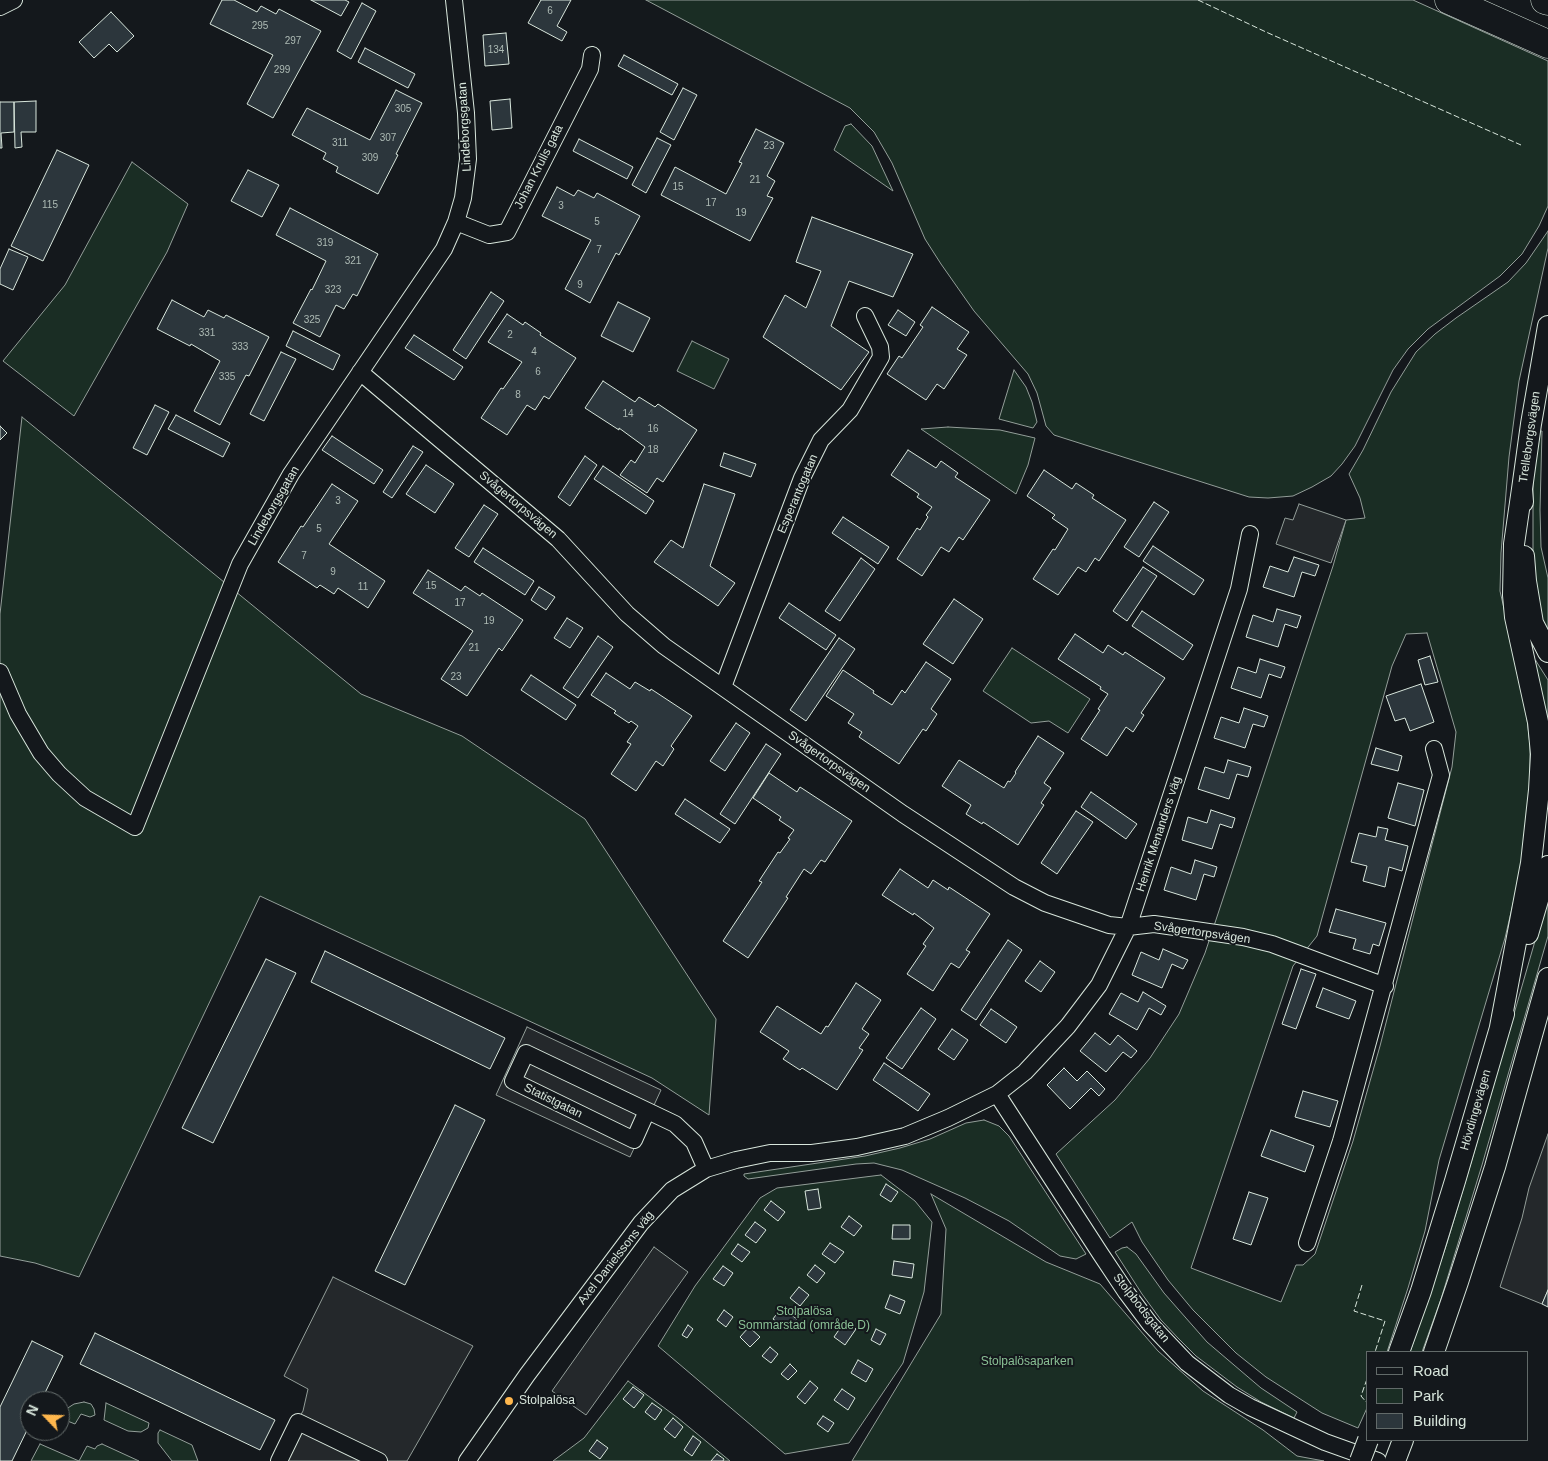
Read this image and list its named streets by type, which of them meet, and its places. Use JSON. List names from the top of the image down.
{
  "streets": {
    "street": [
      "Lindeborgsgatan",
      "Johan Krulls gata",
      "Trelleborgsvägen",
      "Esperantogatan",
      "Svågertorpsvägen",
      "Henrik Menanders väg",
      "Statistgatan",
      "Hövdingevägen",
      "Axel Danielssons väg",
      "Stolpbodsgatan"
    ]
  },
  "crossings": [
    ["Lindeborgsgatan", "Johan Krulls gata"],
    ["Lindeborgsgatan", "Svågertorpsvägen"],
    ["Esperantogatan", "Svågertorpsvägen"],
    ["Svågertorpsvägen", "Henrik Menanders väg"],
    ["Henrik Menanders väg", "Axel Danielssons väg"],
    ["Henrik Menanders väg", "Stolpbodsgatan"],
    ["Statistgatan", "Axel Danielssons väg"],
    ["Axel Danielssons väg", "Stolpbodsgatan"]
  ],
  "parks": ["Stolpalösa Sommarstad (område D)", "Stolpalösaparken"],
  "places": ["Stolpalösa"],
  "house_numbers": [
    "6",
    "295",
    "297",
    "134",
    "299",
    "305",
    "307",
    "311",
    "23",
    "309",
    "21",
    "15",
    "17",
    "115",
    "3",
    "19",
    "5",
    "319",
    "7",
    "321",
    "9",
    "323",
    "325",
    "331",
    "2",
    "333",
    "4",
    "6",
    "335",
    "8",
    "14",
    "16",
    "18",
    "3",
    "5",
    "7",
    "9",
    "15",
    "11",
    "17",
    "19",
    "21",
    "23"
  ],
  "legend": ["Road", "Park", "Building"],
  "north": "top left"
}
